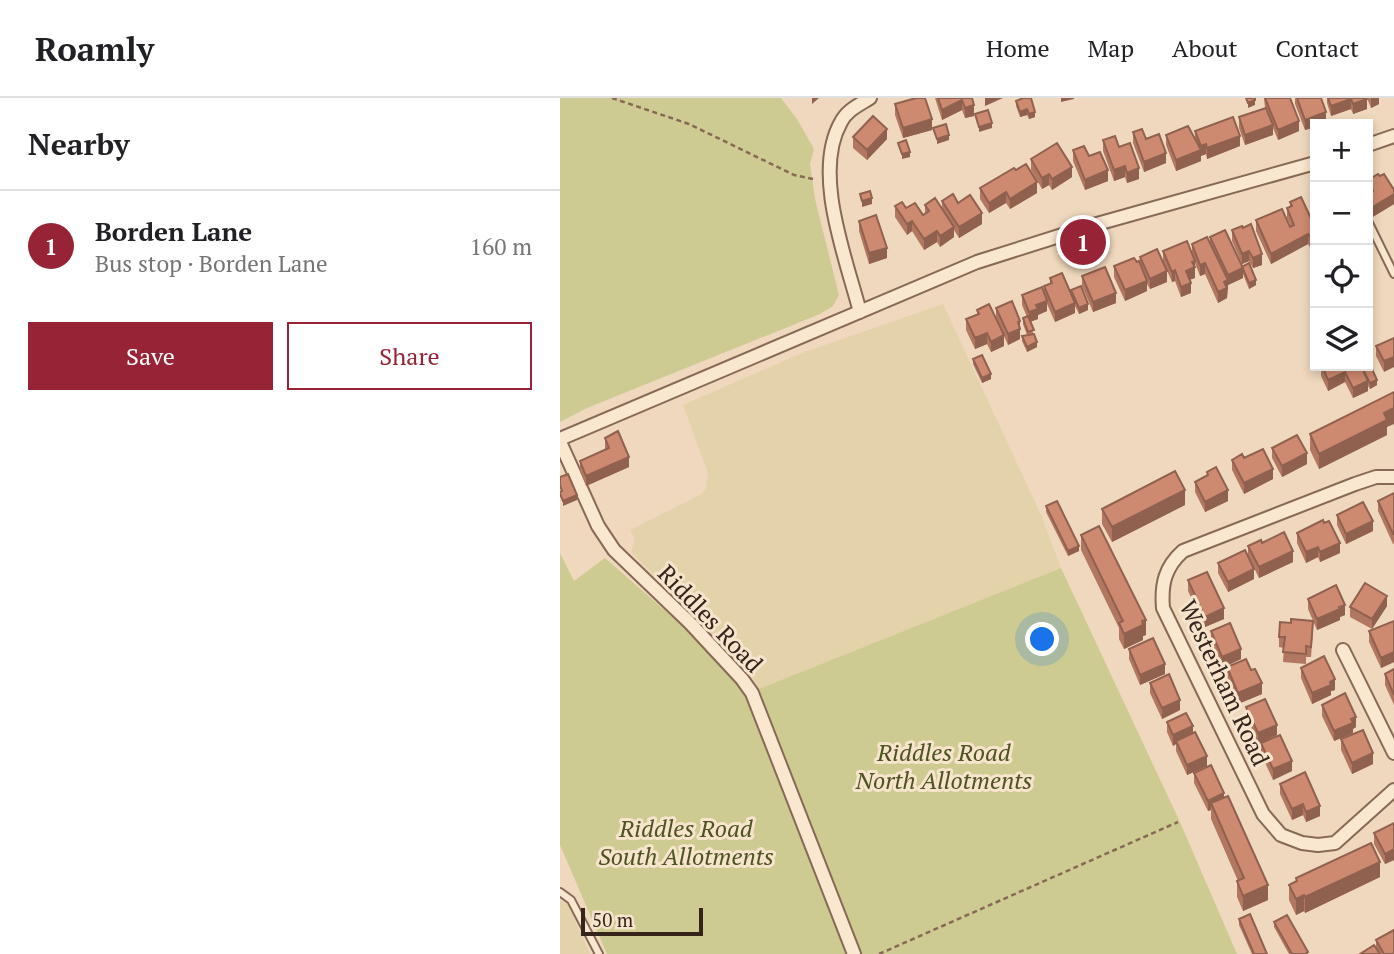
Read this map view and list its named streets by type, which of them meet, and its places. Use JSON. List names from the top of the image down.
{
  "streets": {
    "street": ["Riddles Road", "Westerham Road"]
  },
  "parks": ["Riddles Road North Allotments", "Riddles Road South Allotments"],
  "scale_bar": "50 m",
  "page": {
    "header": "Roamly",
    "nav": [
      "Home",
      "Map",
      "About",
      "Contact"
    ],
    "heading": "Nearby",
    "map_buttons": ["+", "−"],
    "list": [
      {
        "mark": "1",
        "name": "Borden Lane",
        "note": "Bus stop · Borden Lane",
        "value": "160 m"
      }
    ],
    "pins": "1",
    "buttons": ["Save", "Share"],
    "scale": "50 m"
  }
}
